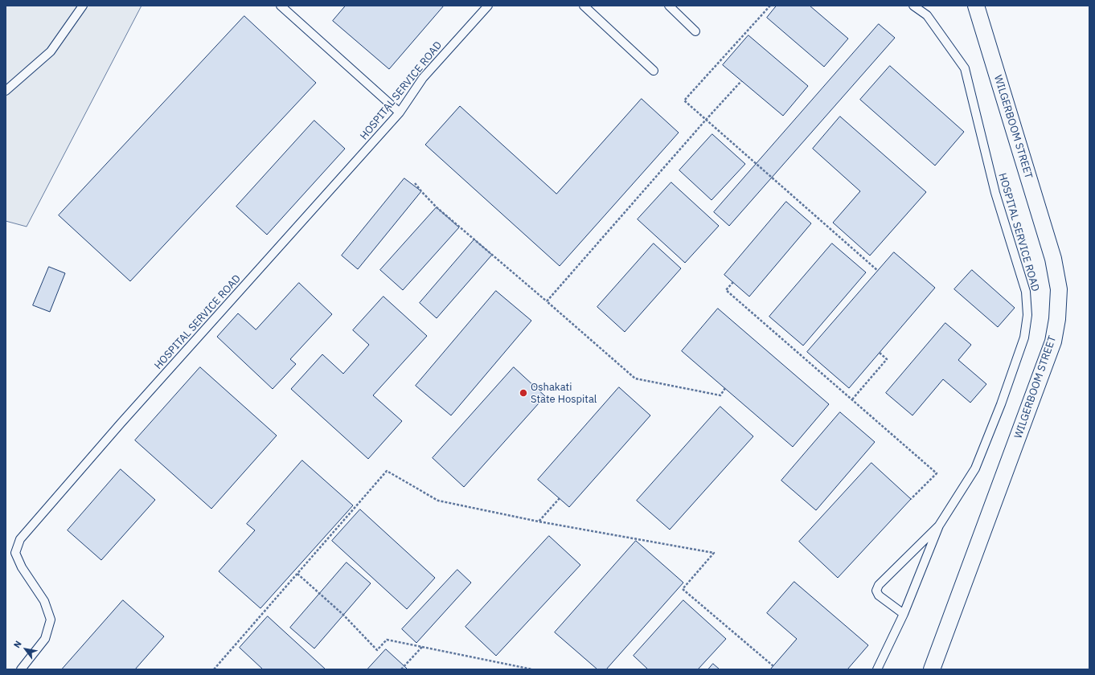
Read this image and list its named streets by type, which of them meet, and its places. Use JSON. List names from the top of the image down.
{
  "streets": {
    "street": ["WILGERBOOM STREET"],
    "lane": ["HOSPITAL SERVICE ROAD"]
  },
  "places": ["Oshakati State Hospital"],
  "north": "top left"
}
